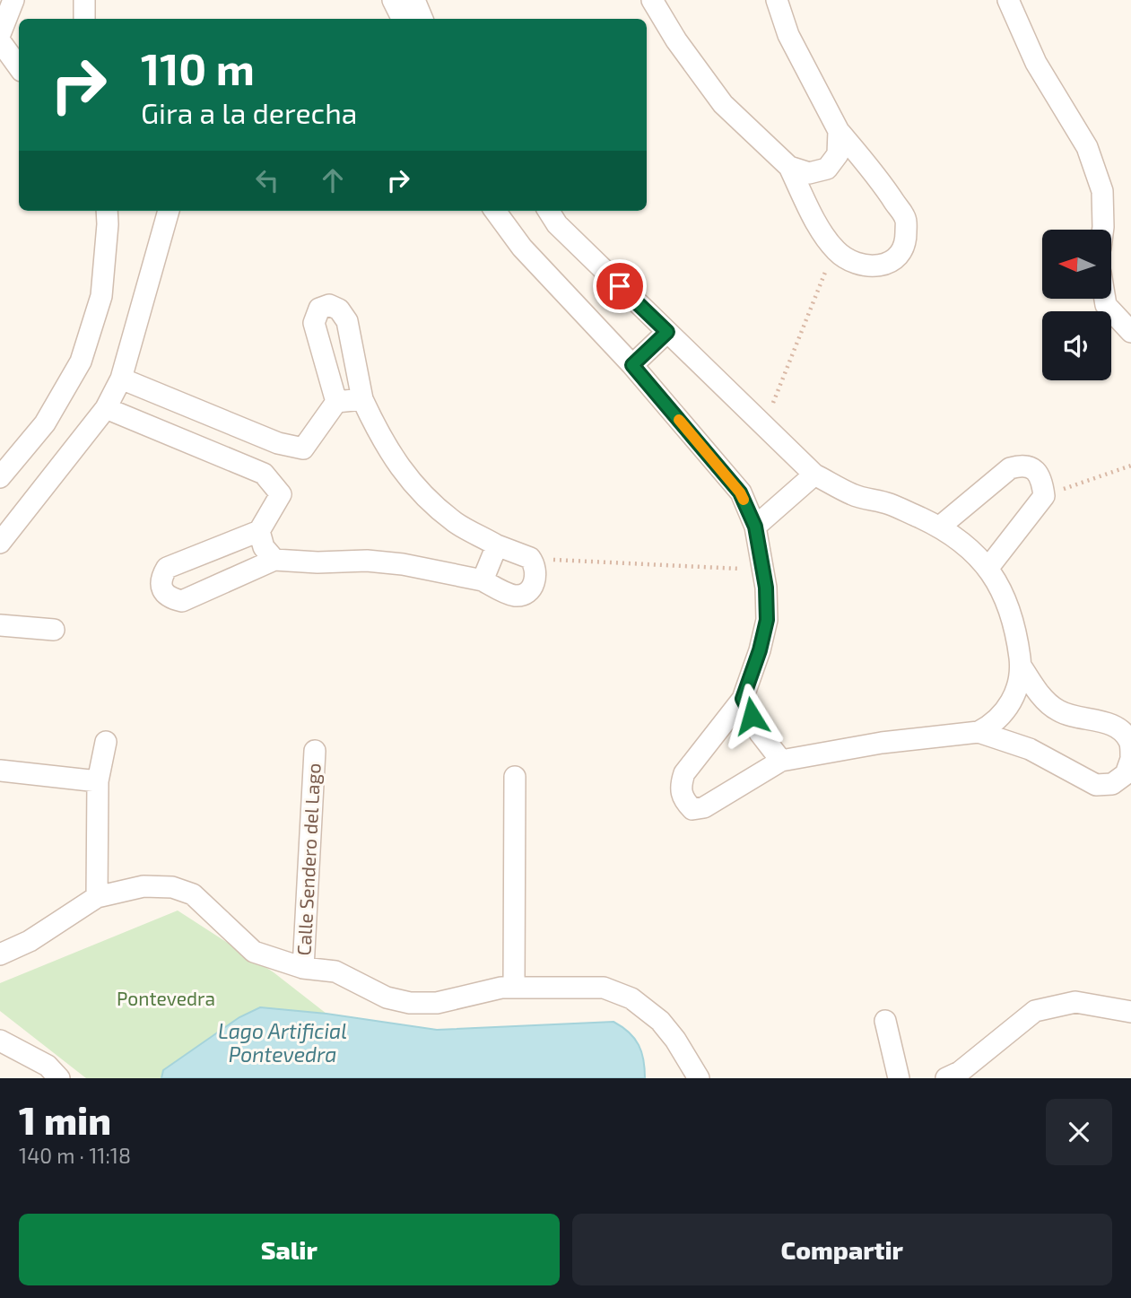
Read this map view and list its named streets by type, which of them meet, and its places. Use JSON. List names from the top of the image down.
{
  "streets": {
    "street": ["Calle Sendero del Lago"]
  },
  "water": ["Lago Artificial Pontevedra"],
  "parks": ["Pontevedra"],
  "north": "left",
  "page": {
    "turn": ["110 m", "Gira a la derecha"],
    "heading": ["1 min", "140 m · 11:18"],
    "buttons": ["Salir", "Compartir"]
  }
}
